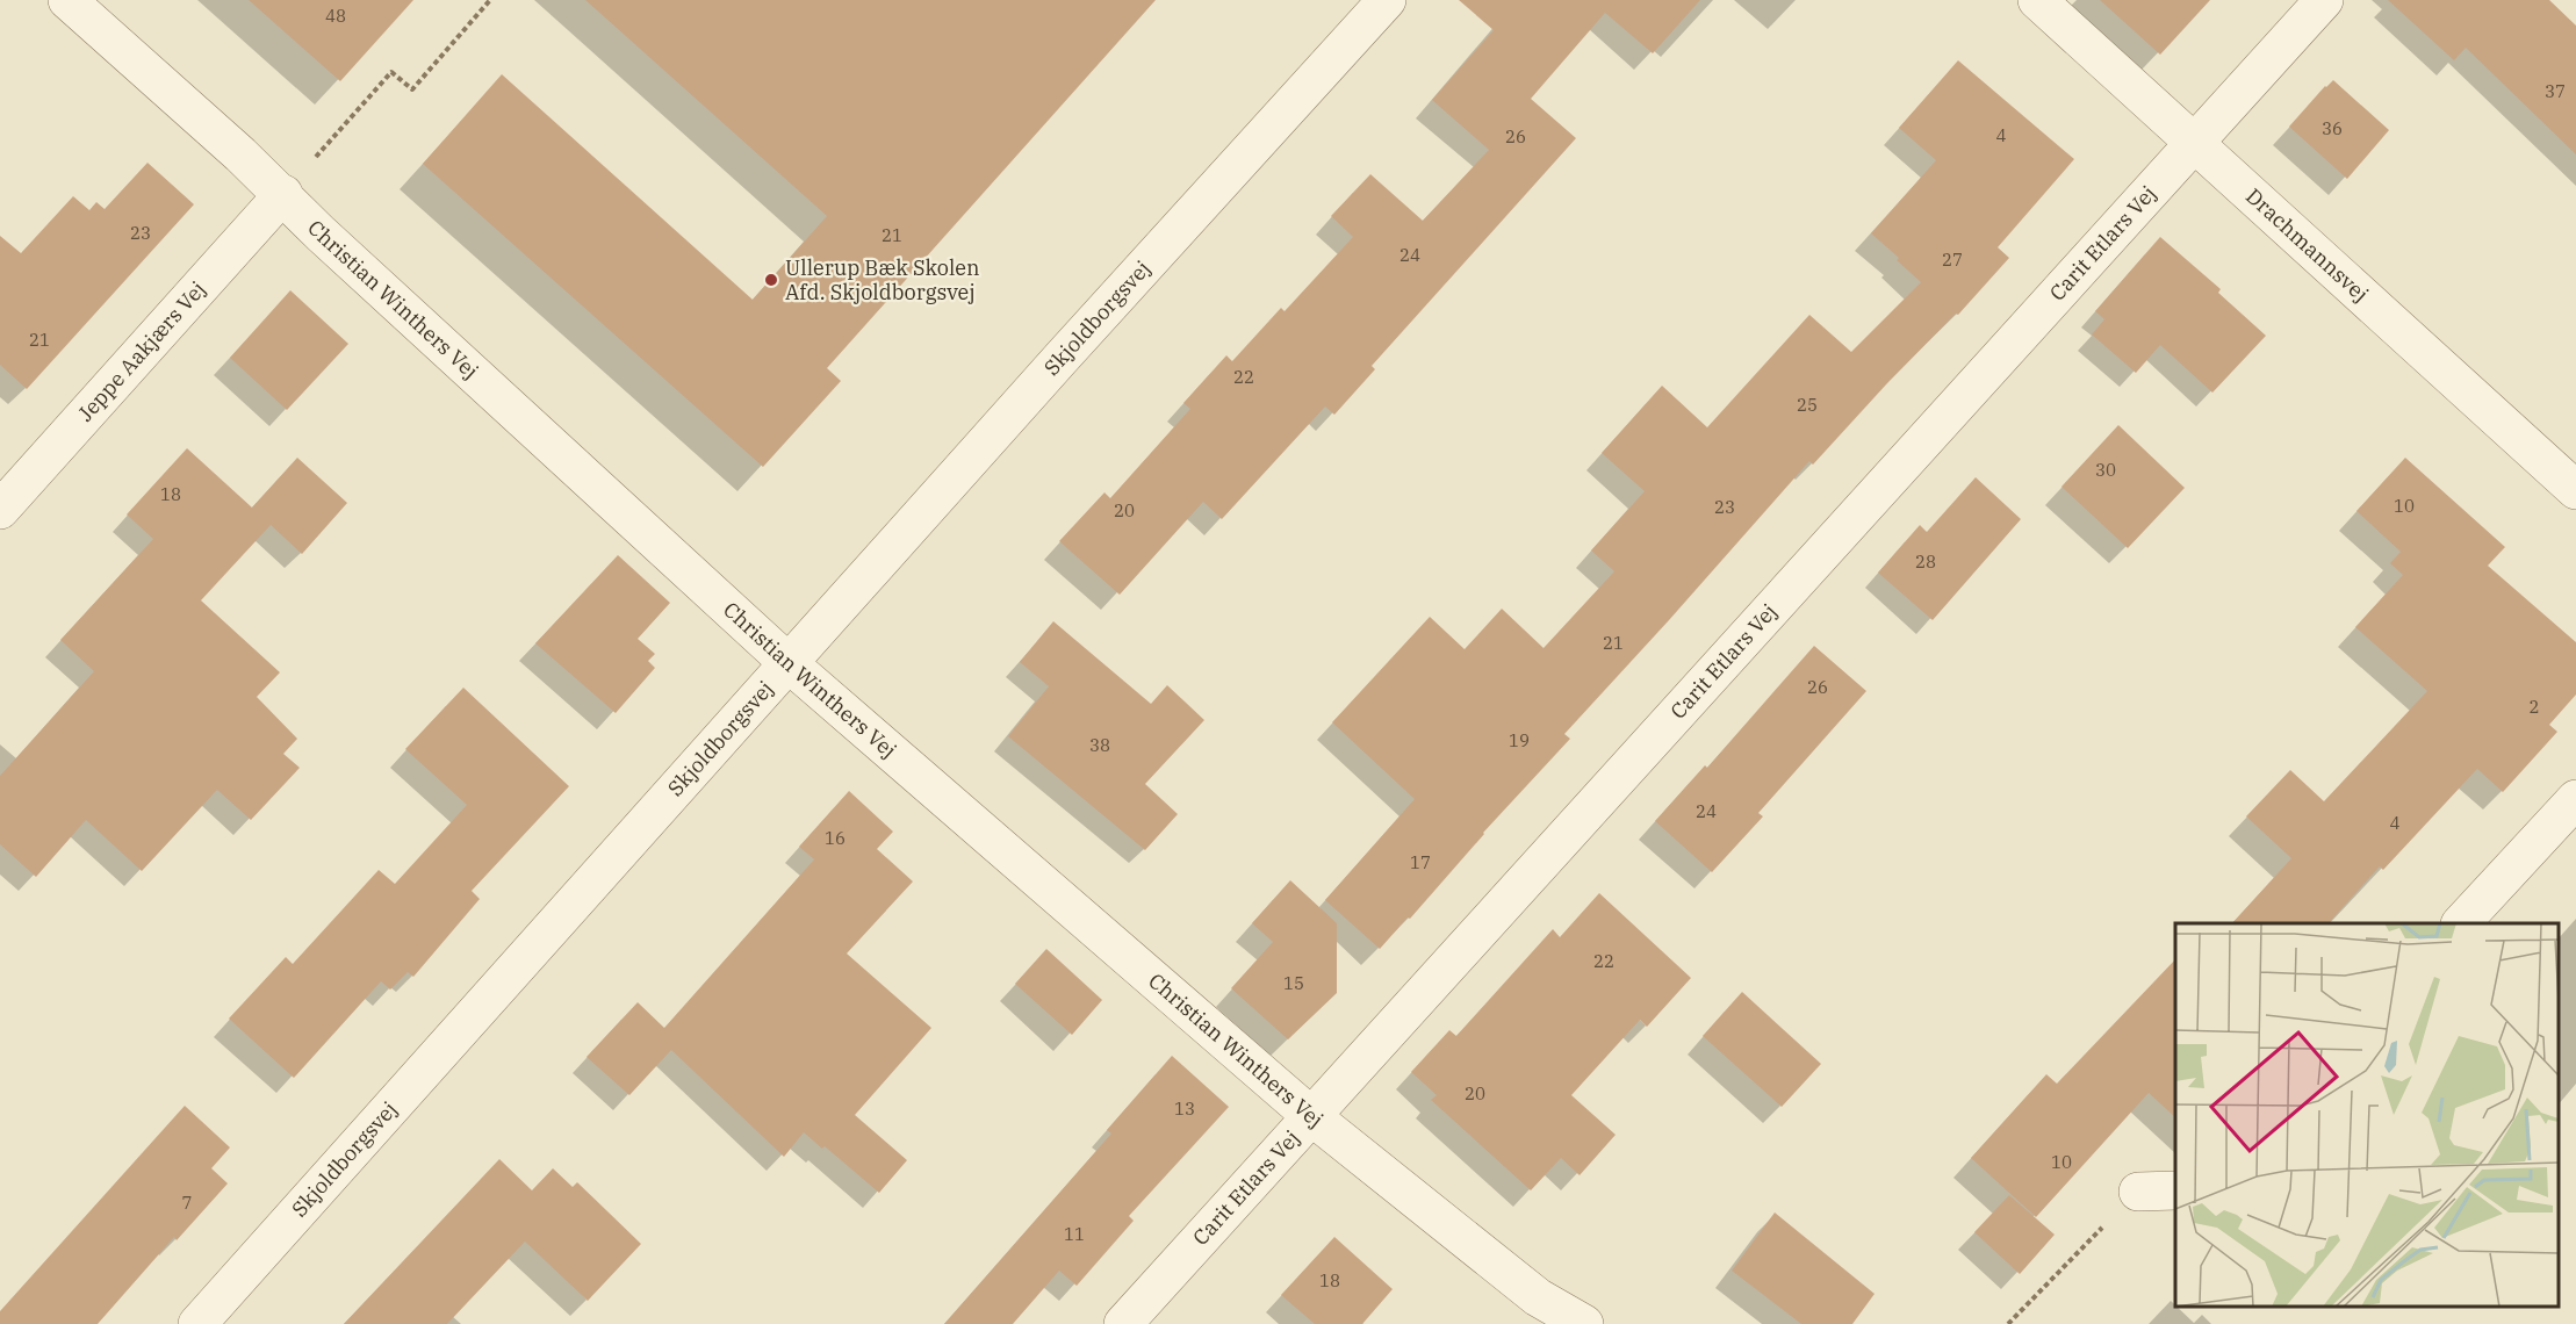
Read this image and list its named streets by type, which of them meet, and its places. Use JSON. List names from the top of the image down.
{
  "streets": {
    "street": [
      "Carit Etlars Vej",
      "Drachmannsvej",
      "Christian Winthers Vej",
      "Skjoldborgsvej",
      "Jeppe Aakjærs Vej"
    ]
  },
  "crossings": [
    ["Carit Etlars Vej", "Drachmannsvej"],
    ["Carit Etlars Vej", "Christian Winthers Vej"],
    ["Christian Winthers Vej", "Skjoldborgsvej"],
    ["Christian Winthers Vej", "Jeppe Aakjærs Vej"]
  ],
  "places": ["Ullerup Bæk Skolen Afd. Skjoldborgsvej"],
  "house_numbers": [
    "48",
    "37",
    "36",
    "4",
    "26",
    "23",
    "21",
    "24",
    "27",
    "21",
    "22",
    "25",
    "30",
    "18",
    "10",
    "23",
    "20",
    "28",
    "21",
    "26",
    "2",
    "19",
    "38",
    "24",
    "4",
    "16",
    "17",
    "22",
    "15",
    "20",
    "13",
    "10",
    "7",
    "11",
    "18"
  ]
}
